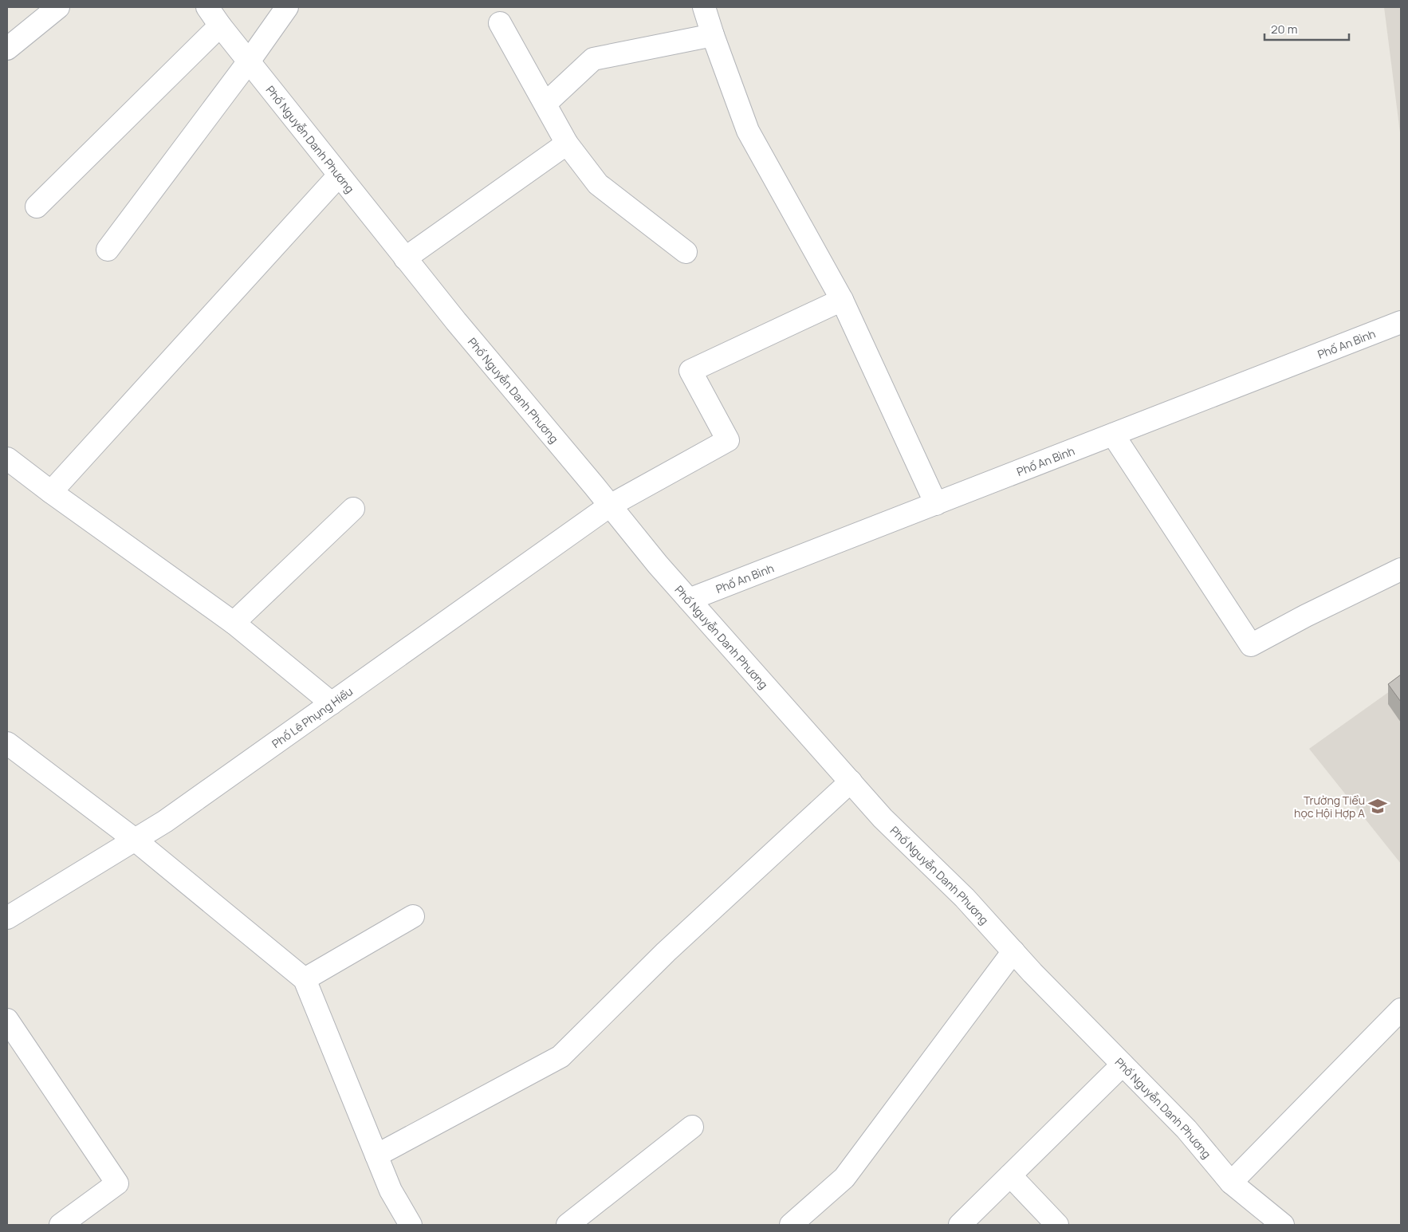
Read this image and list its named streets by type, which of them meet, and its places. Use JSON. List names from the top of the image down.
{
  "streets": {
    "street": ["Phố Nguyễn Danh Phương", "Phố An Bình", "Phố Lê Phụng Hiểu"]
  },
  "crossings": [
    ["Phố Nguyễn Danh Phương", "Phố An Bình"],
    ["Phố Nguyễn Danh Phương", "Phố Lê Phụng Hiểu"]
  ],
  "places": {
    "school or university": ["Trường Tiểu học Hội Hợp A"]
  },
  "scale_bar": "20 m"
}
